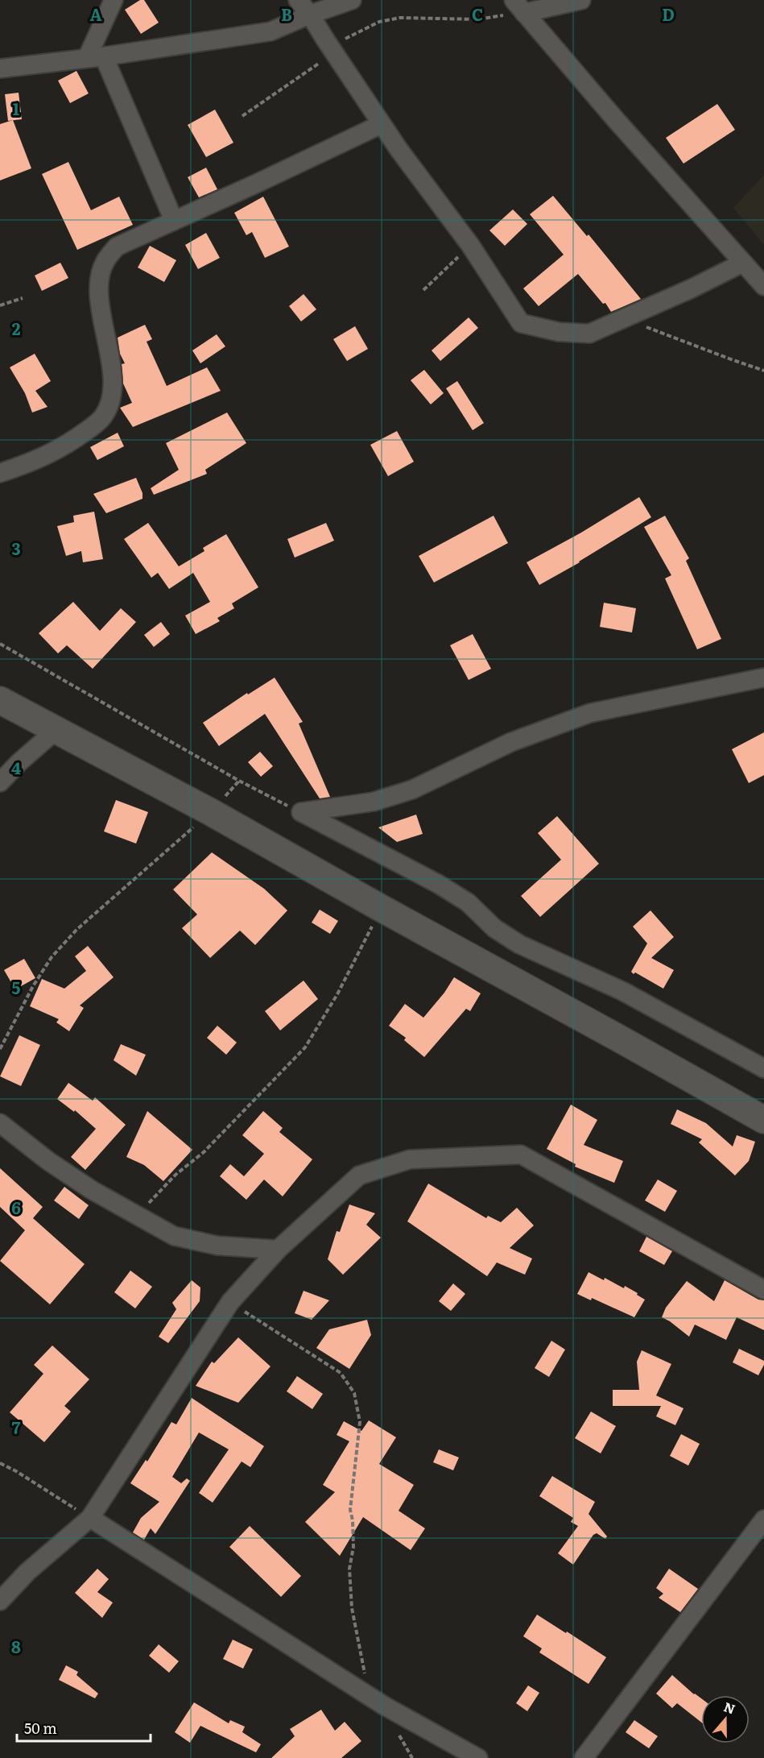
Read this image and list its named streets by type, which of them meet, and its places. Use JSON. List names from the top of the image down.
{
  "scale_bar": "50 m",
  "north": "top",
  "grid": {
    "columns": [
      "A",
      "B",
      "C",
      "D"
    ],
    "rows": [
      "1",
      "2",
      "3",
      "4",
      "5",
      "6",
      "7",
      "8"
    ]
  }
}
